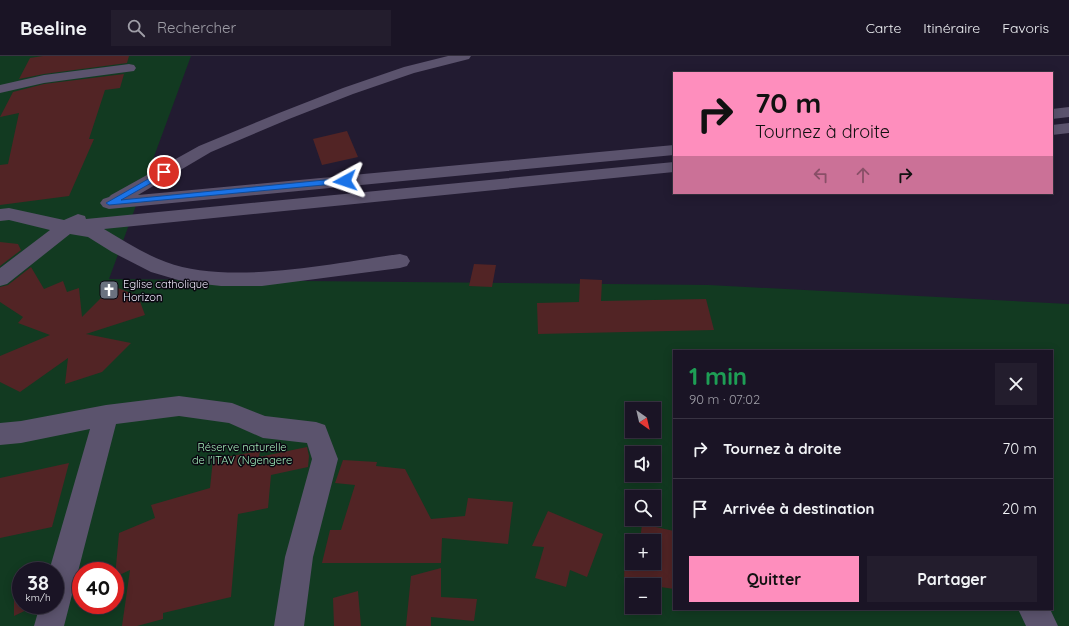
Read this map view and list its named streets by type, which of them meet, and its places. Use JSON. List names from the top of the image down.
{
  "parks": ["Réserve naturelle de l'ITAV (Ngengere"],
  "places": {
    "church": ["Eglise catholique Horizon"]
  },
  "north": "bottom right",
  "page": {
    "header": "Beeline",
    "search": "Rechercher",
    "nav": ["Carte", "Itinéraire", "Favoris"],
    "turn": ["70 m", "Tournez à droite"],
    "heading": ["1 min", "90 m · 07:02"],
    "map_buttons": ["+", "−"],
    "list": [
      {
        "name": "Tournez à droite",
        "value": "70 m"
      },
      {
        "name": "Arrivée à destination",
        "value": "20 m"
      }
    ],
    "buttons": ["Quitter", "Partager"],
    "speed": "38 km/h",
    "limit": "40"
  }
}
